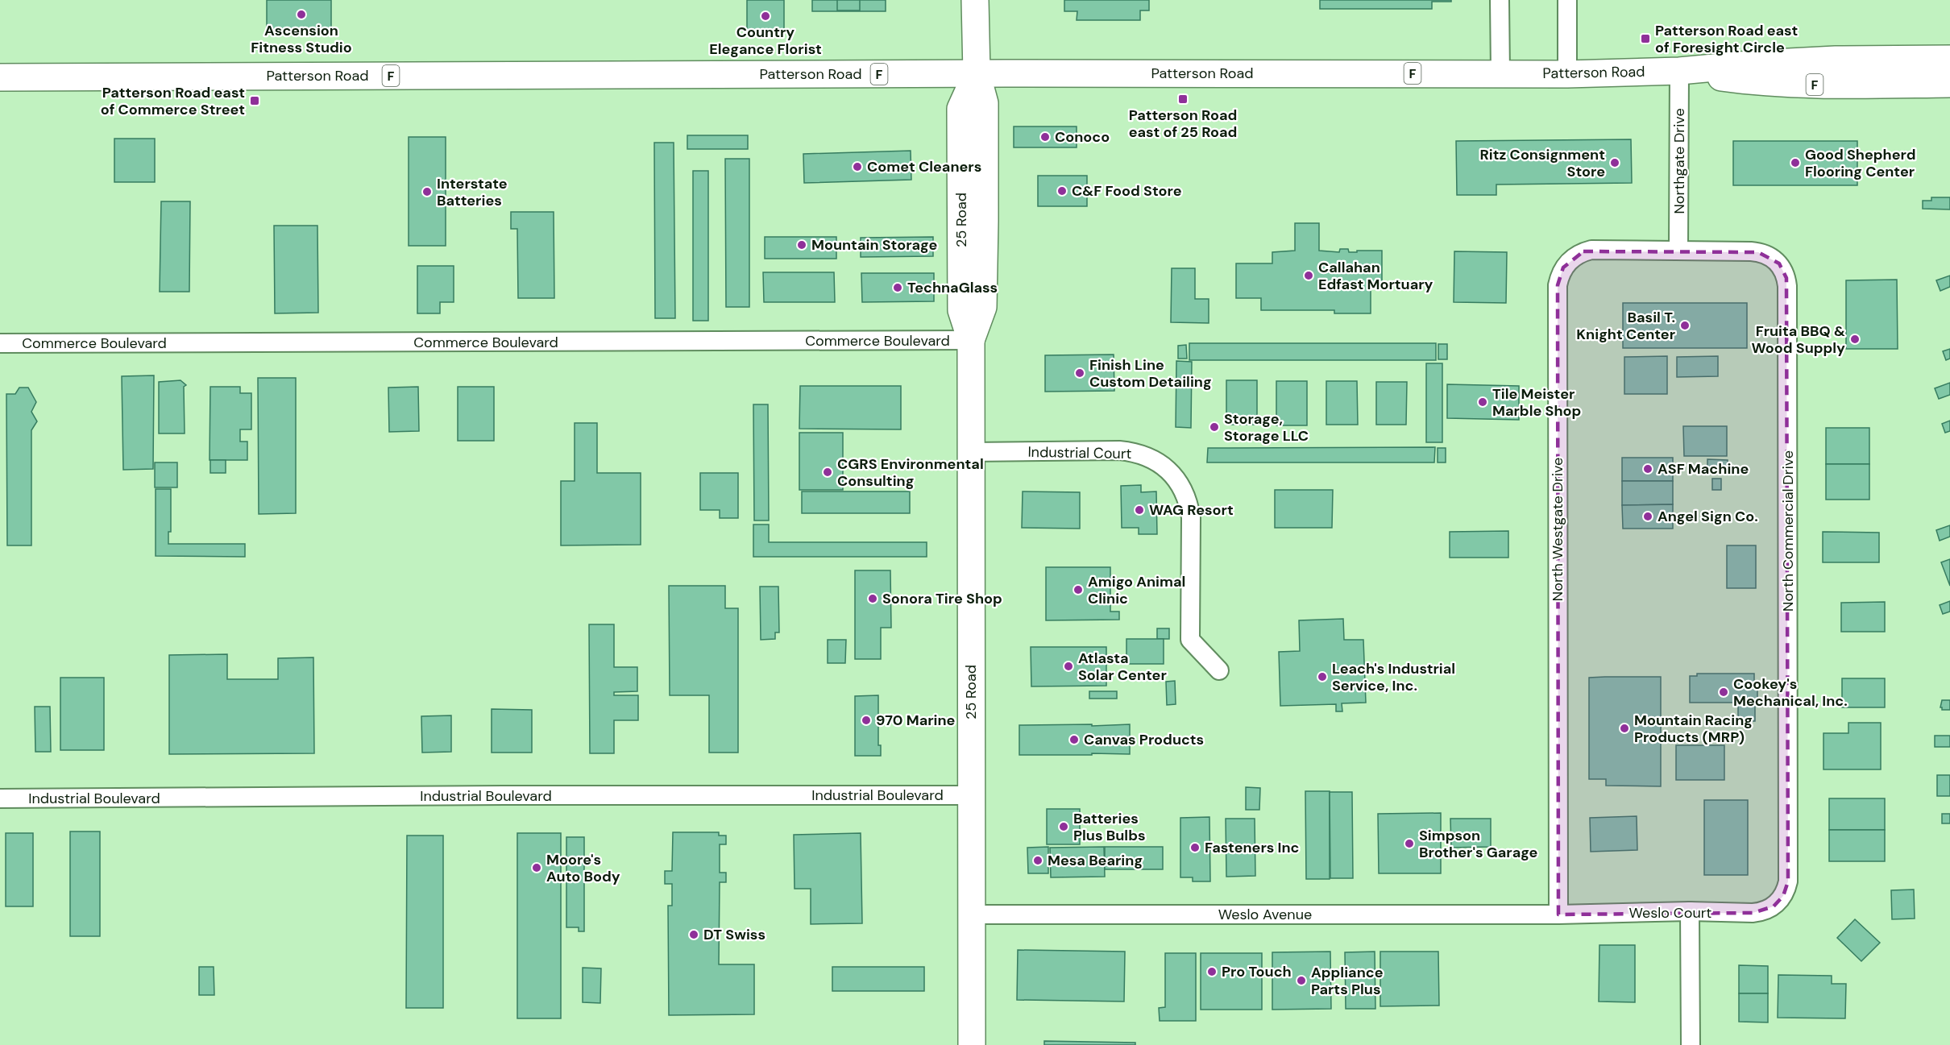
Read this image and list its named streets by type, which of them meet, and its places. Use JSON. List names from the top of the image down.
{
  "streets": {
    "main road": ["Patterson Road", "F", "25 Road"],
    "street": [
      "Northgate Drive",
      "Commerce Boulevard",
      "Industrial Court",
      "North Westgate Drive",
      "North Commercial Drive",
      "Industrial Boulevard",
      "Weslo Court",
      "Weslo Avenue"
    ]
  },
  "crossings": [
    ["Patterson Road", "Northgate Drive"],
    ["Patterson Road", "25 Road"],
    ["Northgate Drive", "North Westgate Drive"],
    ["Northgate Drive", "North Commercial Drive"],
    ["25 Road", "Commerce Boulevard"],
    ["25 Road", "Industrial Court"],
    ["25 Road", "Industrial Boulevard"],
    ["25 Road", "Weslo Avenue"],
    ["North Westgate Drive", "North Commercial Drive"],
    ["North Westgate Drive", "Weslo Court"],
    ["North Westgate Drive", "Weslo Avenue"],
    ["North Commercial Drive", "Weslo Court"],
    ["Weslo Court", "Weslo Avenue"]
  ],
  "places": {
    "other": [
      "Ascension Fitness Studio",
      "Country Elegance Florist",
      "Conoco",
      "Ritz Consignment Store",
      "Good Shepherd Flooring Center",
      "Comet Cleaners",
      "C&F Food Store",
      "Interstate Batteries",
      "Mountain Storage",
      "Callahan Edfast Mortuary",
      "TechnaGlass",
      "Basil T. Knight Center",
      "Fruita BBQ & Wood Supply",
      "Finish Line Custom Detailing",
      "Tile Meister Marble Shop",
      "Storage, Storage LLC",
      "ASF Machine",
      "CGRS Environmental Consulting",
      "WAG Resort",
      "Angel Sign Co.",
      "Amigo Animal Clinic",
      "Sonora Tire Shop",
      "Atlasta Solar Center",
      "Leach's Industrial Service, Inc.",
      "Cookey's Mechanical, Inc.",
      "970 Marine",
      "Mountain Racing Products (MRP)",
      "Canvas Products",
      "Batteries Plus Bulbs",
      "Simpson Brother's Garage",
      "Fasteners Inc",
      "Mesa Bearing",
      "Moore's Auto Body",
      "DT Swiss",
      "Pro Touch",
      "Appliance Parts Plus"
    ],
    "transit": ["Patterson Road east of Foresight Circle", "Patterson Road east of 25 Road", "Patterson Road east of Commerce Street"]
  }
}
